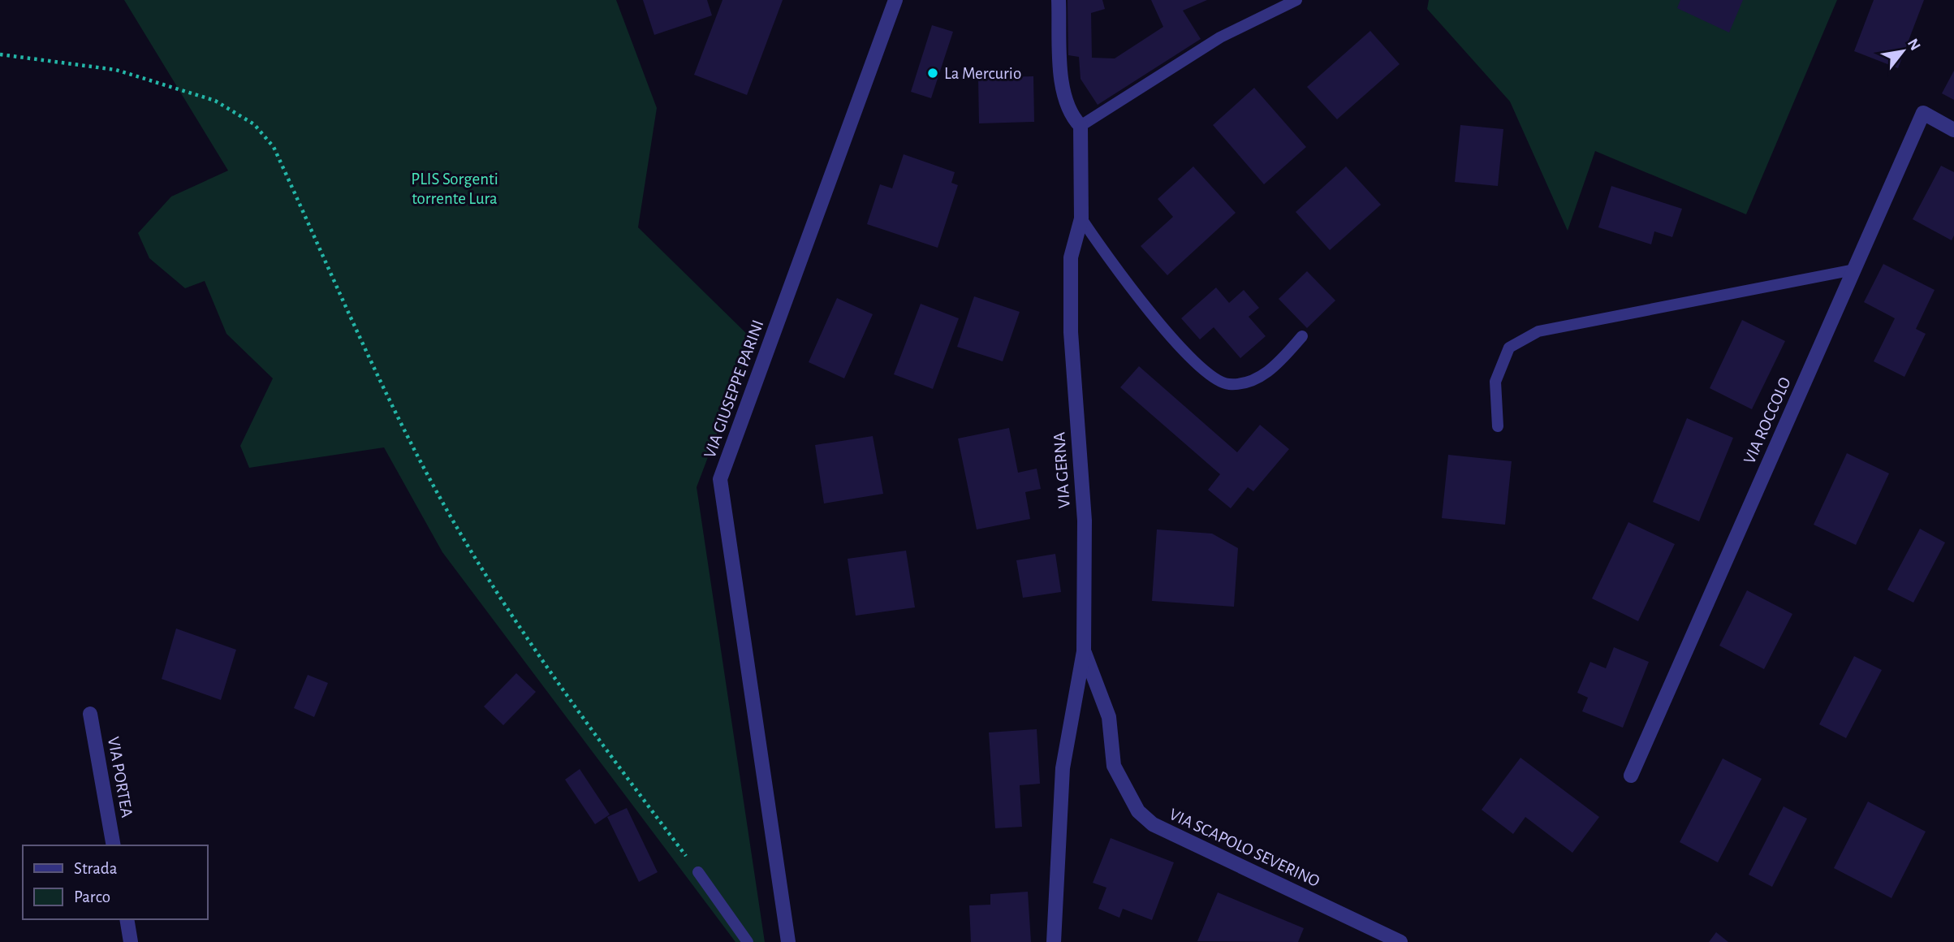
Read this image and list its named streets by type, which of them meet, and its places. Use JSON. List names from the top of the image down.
{
  "streets": {
    "street": [
      "VIA GIUSEPPE PARINI",
      "VIA ROCCOLO",
      "VIA GERNA",
      "VIA PORTEA",
      "VIA SCAPOLO SEVERINO"
    ]
  },
  "crossings": [
    ["VIA GERNA", "VIA SCAPOLO SEVERINO"]
  ],
  "parks": ["PLIS Sorgenti torrente Lura"],
  "places": ["La Mercurio"],
  "legend": ["Strada", "Parco"],
  "north": "top right"
}
